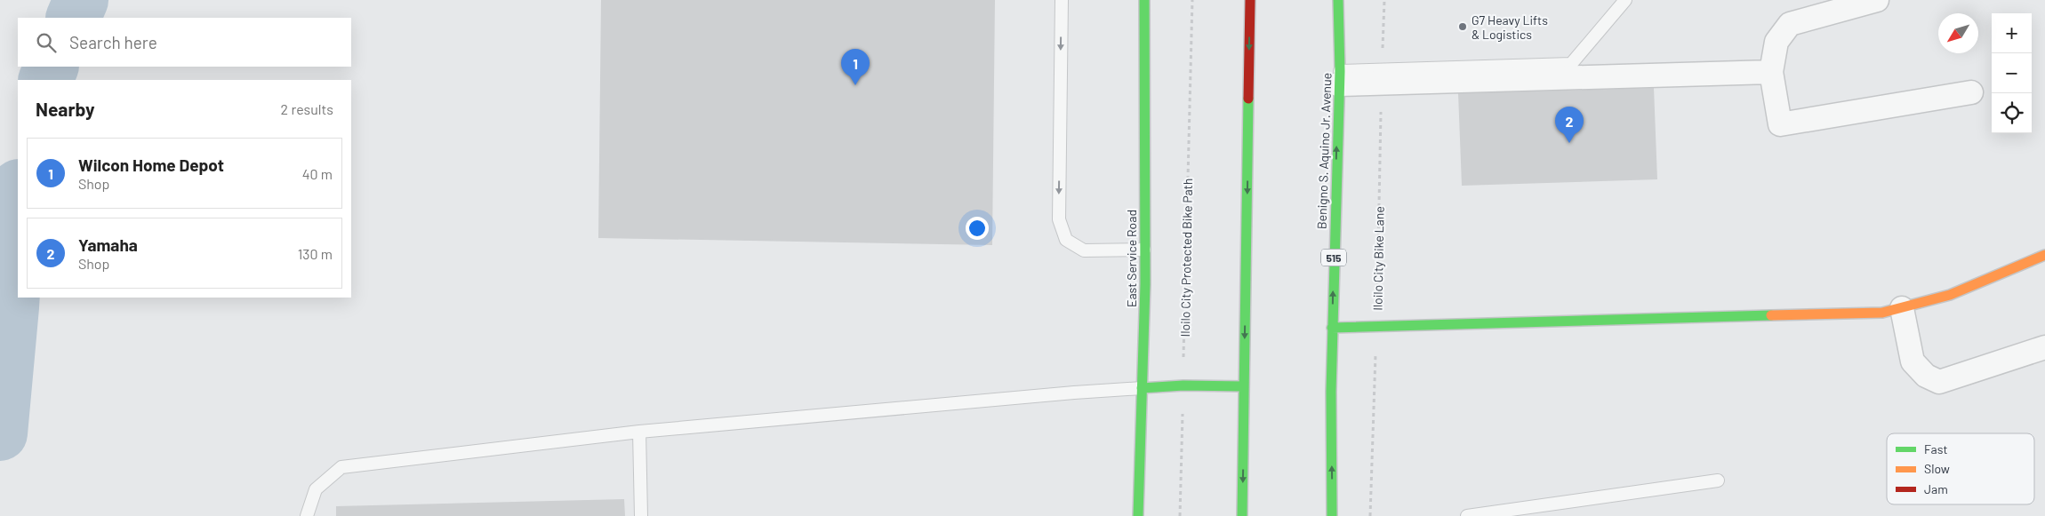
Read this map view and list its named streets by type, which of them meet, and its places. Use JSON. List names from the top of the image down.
{
  "streets": {
    "main road": ["Benigno S. Aquino Jr. Avenue", "515", "East Service Road"],
    "path": ["Iloilo City Protected Bike Path", "Iloilo City Bike Lane"]
  },
  "places": ["G7 Heavy Lifts & Logistics"],
  "legend": ["Fast", "Slow", "Jam"],
  "north": "bottom left",
  "page": {
    "map_buttons": ["+", "−"],
    "search": "Search here",
    "pins": ["1", "2"],
    "heading": ["Nearby", "2 results"],
    "list": [
      {
        "mark": "1",
        "name": "Wilcon Home Depot",
        "note": "Shop",
        "value": "40 m"
      },
      {
        "mark": "2",
        "name": "Yamaha",
        "note": "Shop",
        "value": "130 m"
      }
    ]
  }
}
